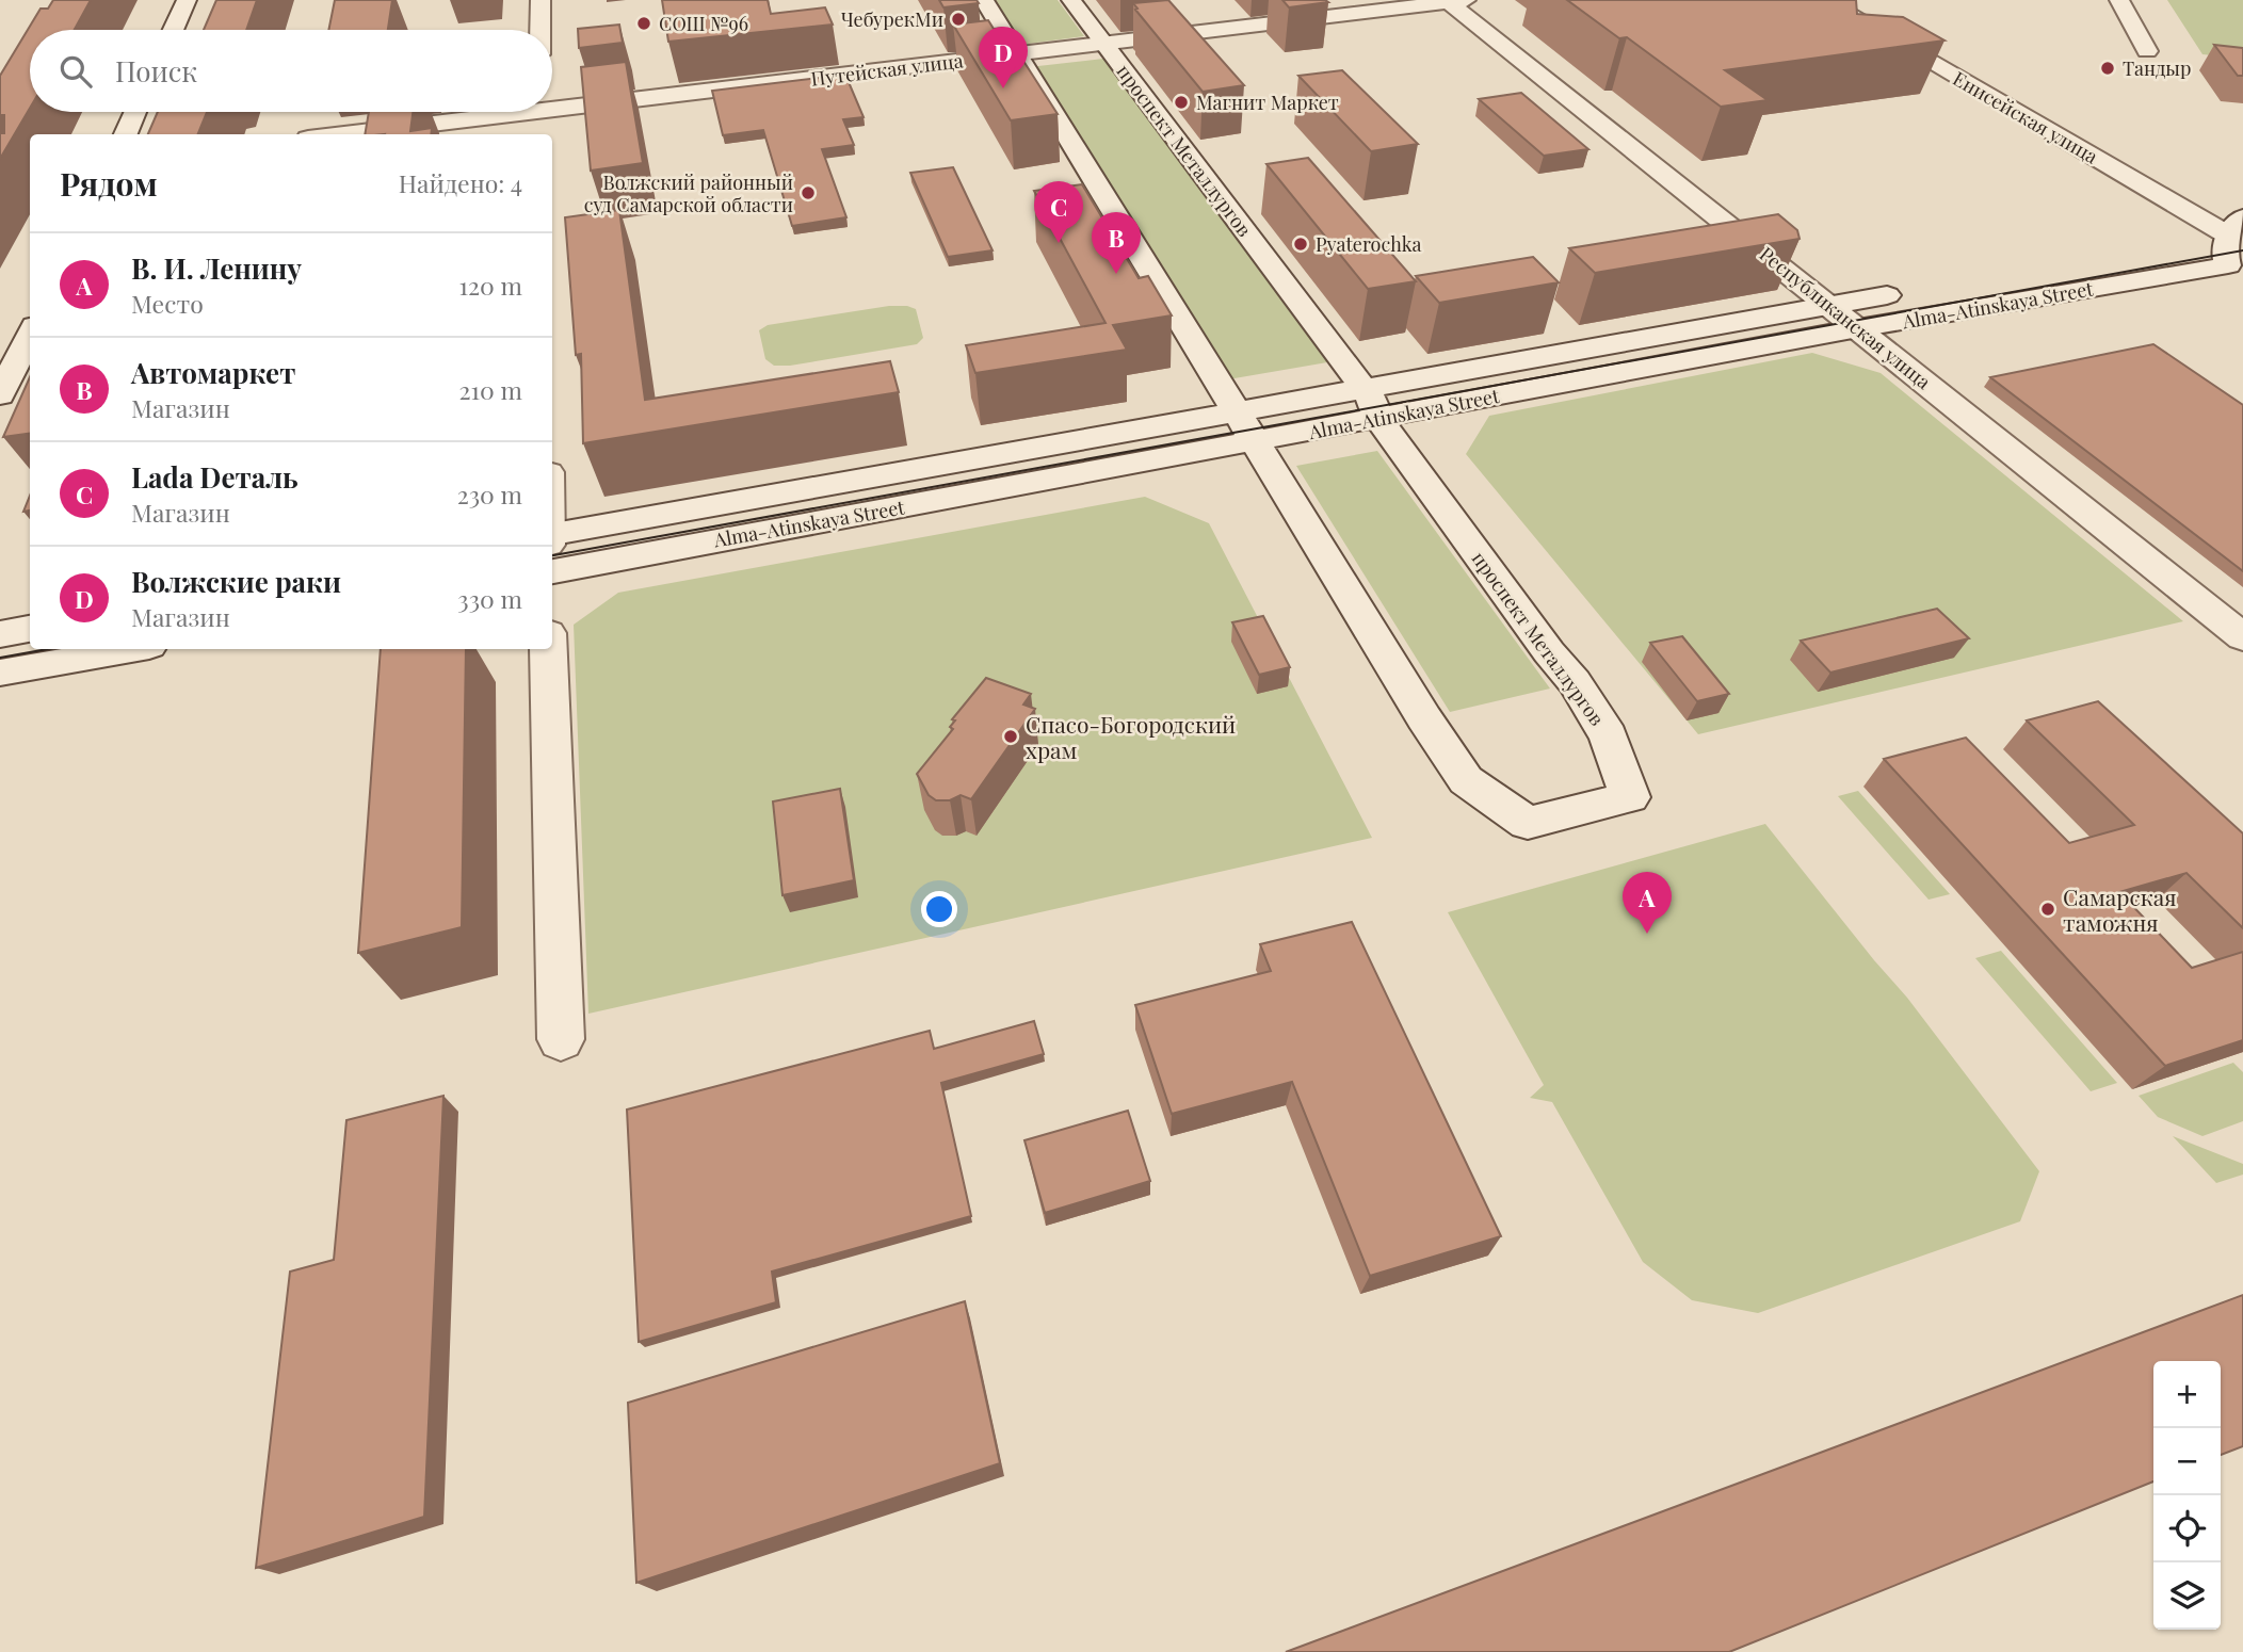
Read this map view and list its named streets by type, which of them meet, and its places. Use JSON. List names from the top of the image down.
{
  "streets": {
    "street": [
      "Путейская улица",
      "Енисейская улица",
      "проспект Металлургов",
      "Alma-Atinskaya Street",
      "Республиканская улица"
    ]
  },
  "crossings": [
    ["Путейская улица", "проспект Металлургов"],
    ["Путейская улица", "Республиканская улица"],
    ["Енисейская улица", "Alma-Atinskaya Street"],
    ["проспект Металлургов", "Alma-Atinskaya Street"],
    ["Alma-Atinskaya Street", "Республиканская улица"]
  ],
  "places": [
    "ЧебурекМи",
    "СОШ №96",
    "Тандыр",
    "Магнит Маркет",
    "Волжский районный суд Самарской области",
    "Pyaterochka",
    "Спасо-Богородский храм",
    "Самарская таможня"
  ],
  "page": {
    "pins": [
      "D",
      "C",
      "B",
      "A"
    ],
    "search": "Поиск",
    "heading": ["Рядом", "Найдено: 4"],
    "list": [
      {
        "mark": "A",
        "name": "В. И. Ленину",
        "note": "Место",
        "value": "120 m"
      },
      {
        "mark": "B",
        "name": "Автомаркет",
        "note": "Магазин",
        "value": "210 m"
      },
      {
        "mark": "C",
        "name": "Lada Dеталь",
        "note": "Магазин",
        "value": "230 m"
      },
      {
        "mark": "D",
        "name": "Волжские раки",
        "note": "Магазин",
        "value": "330 m"
      }
    ],
    "map_buttons": ["+", "−"]
  }
}
